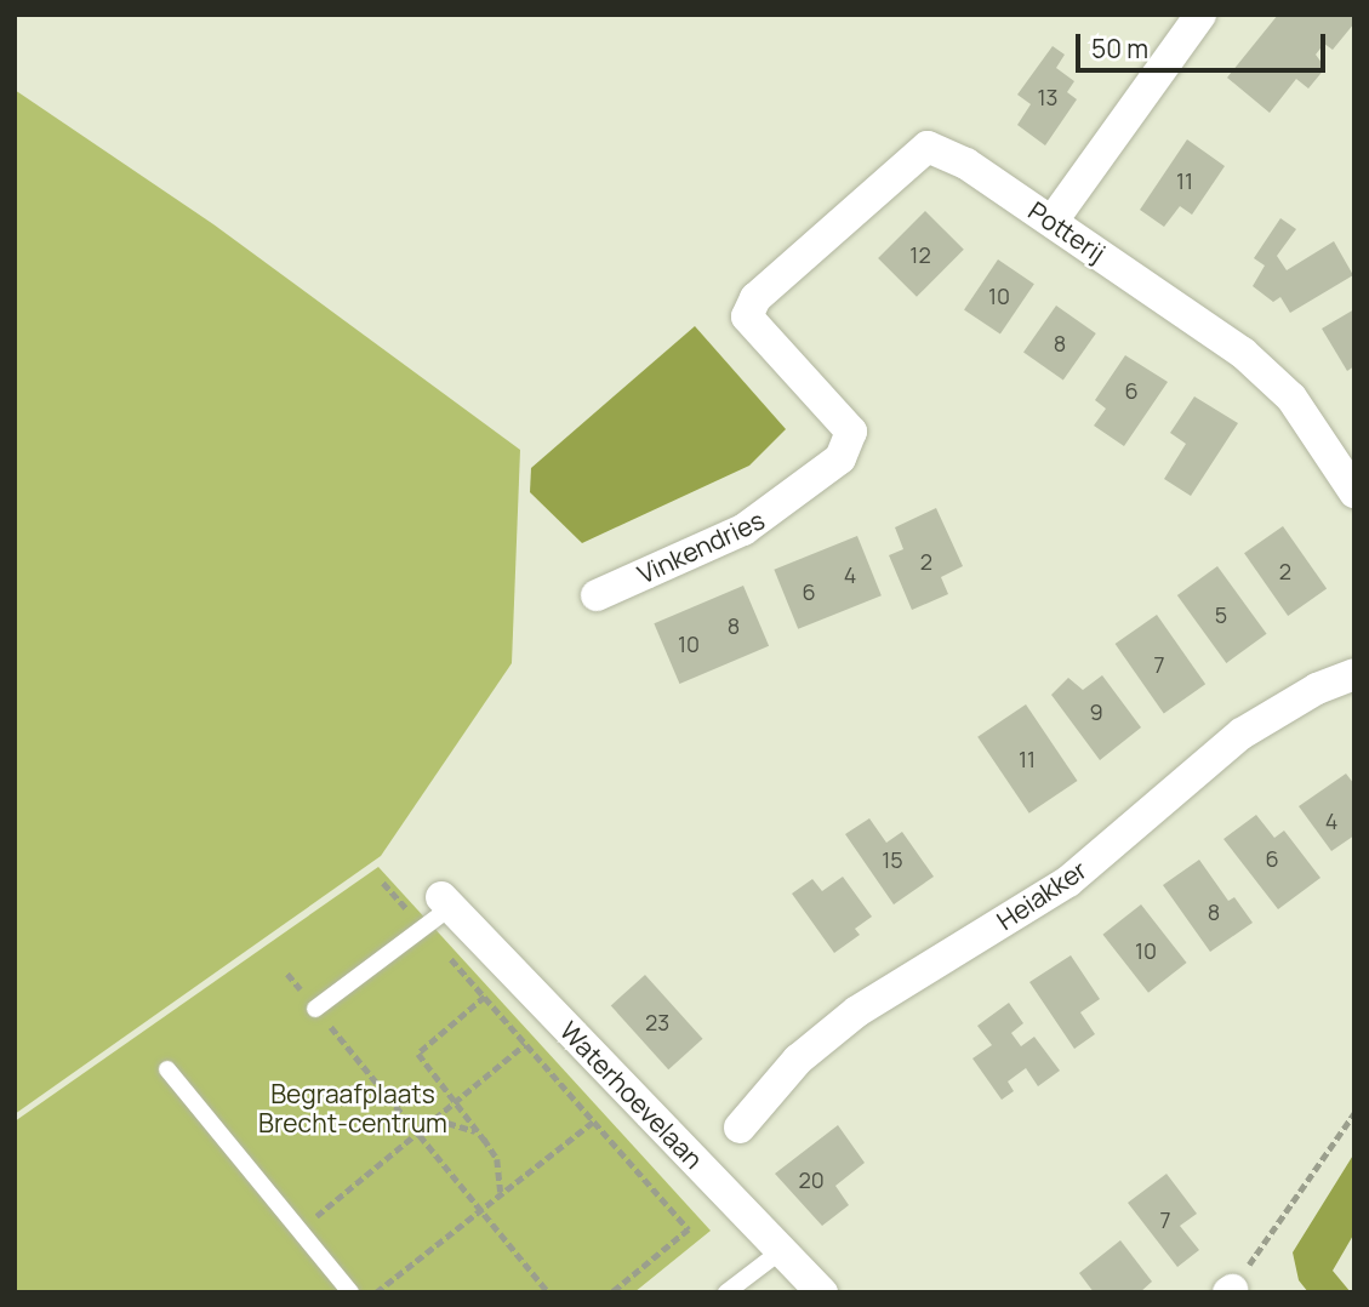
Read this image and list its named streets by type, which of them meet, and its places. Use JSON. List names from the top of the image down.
{
  "streets": {
    "street": [
      "Potterij",
      "Vinkendries",
      "Heiakker",
      "Waterhoevelaan"
    ]
  },
  "crossings": [
    ["Potterij", "Vinkendries"]
  ],
  "parks": ["Begraafplaats Brecht-centrum"],
  "house_numbers": [
    "13",
    "11",
    "12",
    "10",
    "8",
    "6",
    "2",
    "2",
    "4",
    "6",
    "5",
    "8",
    "10",
    "7",
    "9",
    "11",
    "4",
    "6",
    "15",
    "8",
    "10",
    "23",
    "20",
    "7"
  ],
  "scale_bar": "50 m"
}
